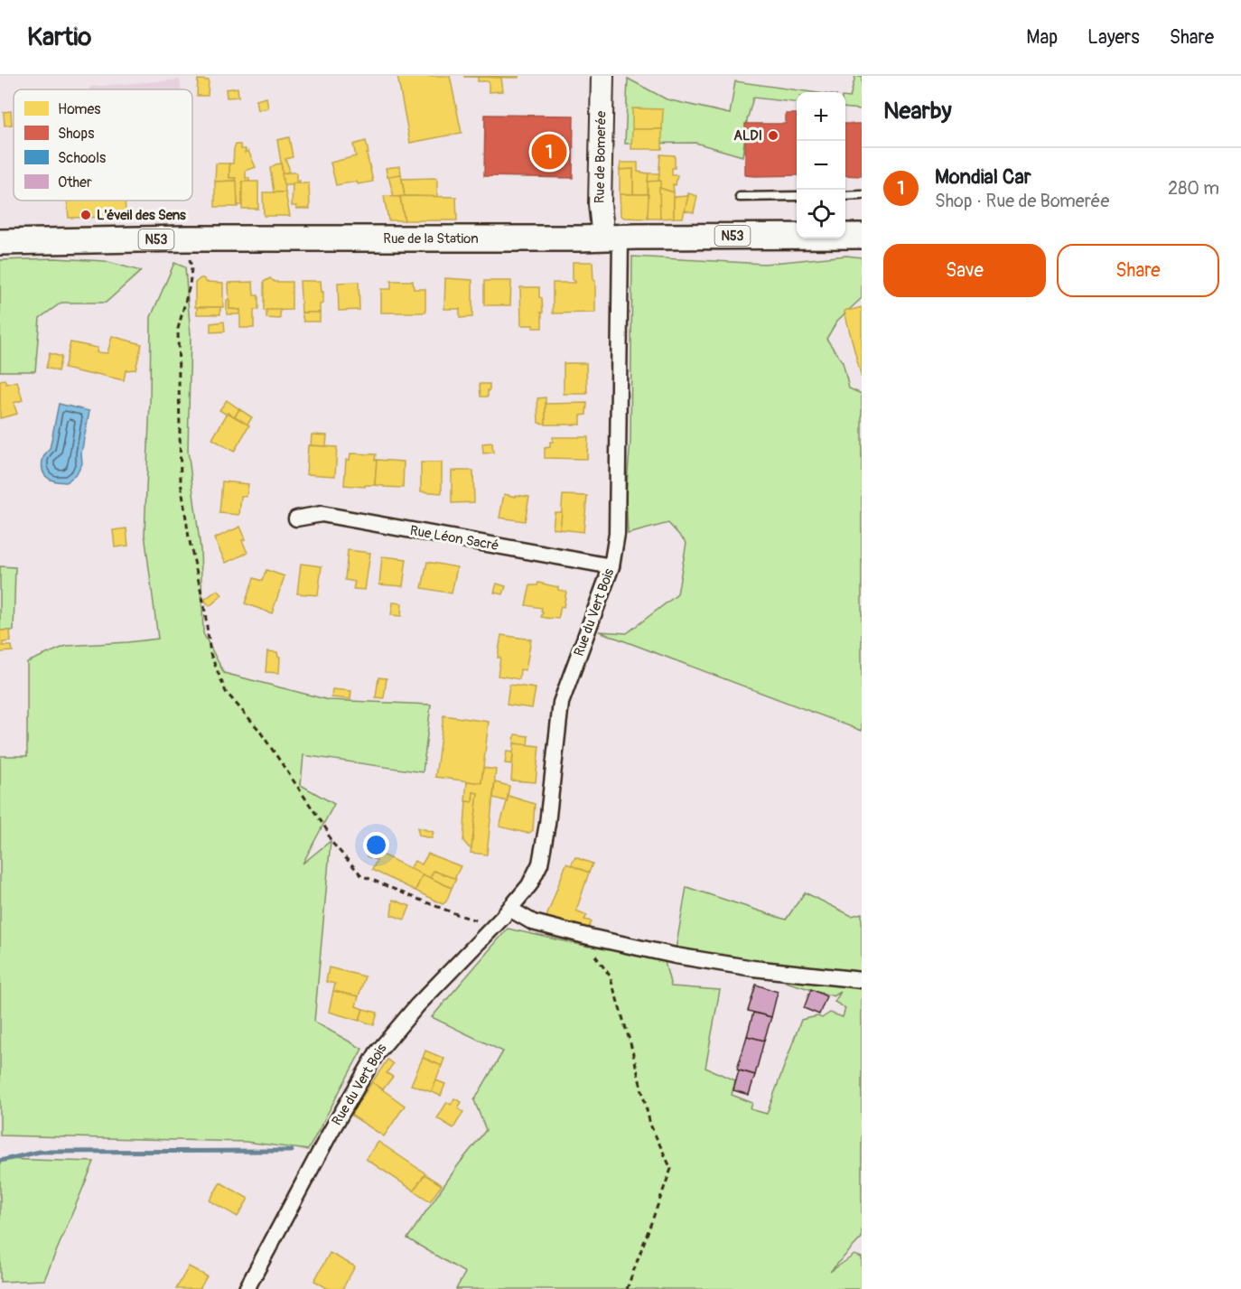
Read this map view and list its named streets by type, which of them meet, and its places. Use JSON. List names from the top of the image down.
{
  "streets": {
    "main road": ["Rue de Bomerée", "N53", "Rue de la Station"],
    "street": ["Rue Léon Sacré", "Rue du Vert Bois"]
  },
  "crossings": [
    ["Rue de Bomerée", "Rue de la Station"],
    ["Rue de Bomerée", "Rue du Vert Bois"],
    ["Rue de la Station", "Rue du Vert Bois"],
    ["Rue Léon Sacré", "Rue du Vert Bois"]
  ],
  "places": ["ALDI", "L'éveil des Sens"],
  "legend": [
    "Homes",
    "Shops",
    "Schools",
    "Other"
  ],
  "page": {
    "header": "Kartio",
    "nav": ["Map", "Layers", "Share"],
    "heading": "Nearby",
    "map_buttons": ["+", "−"],
    "pins": "1",
    "list": [
      {
        "mark": "1",
        "name": "Mondial Car",
        "note": "Shop · Rue de Bomerée",
        "value": "280 m"
      }
    ],
    "buttons": ["Save", "Share"]
  }
}
